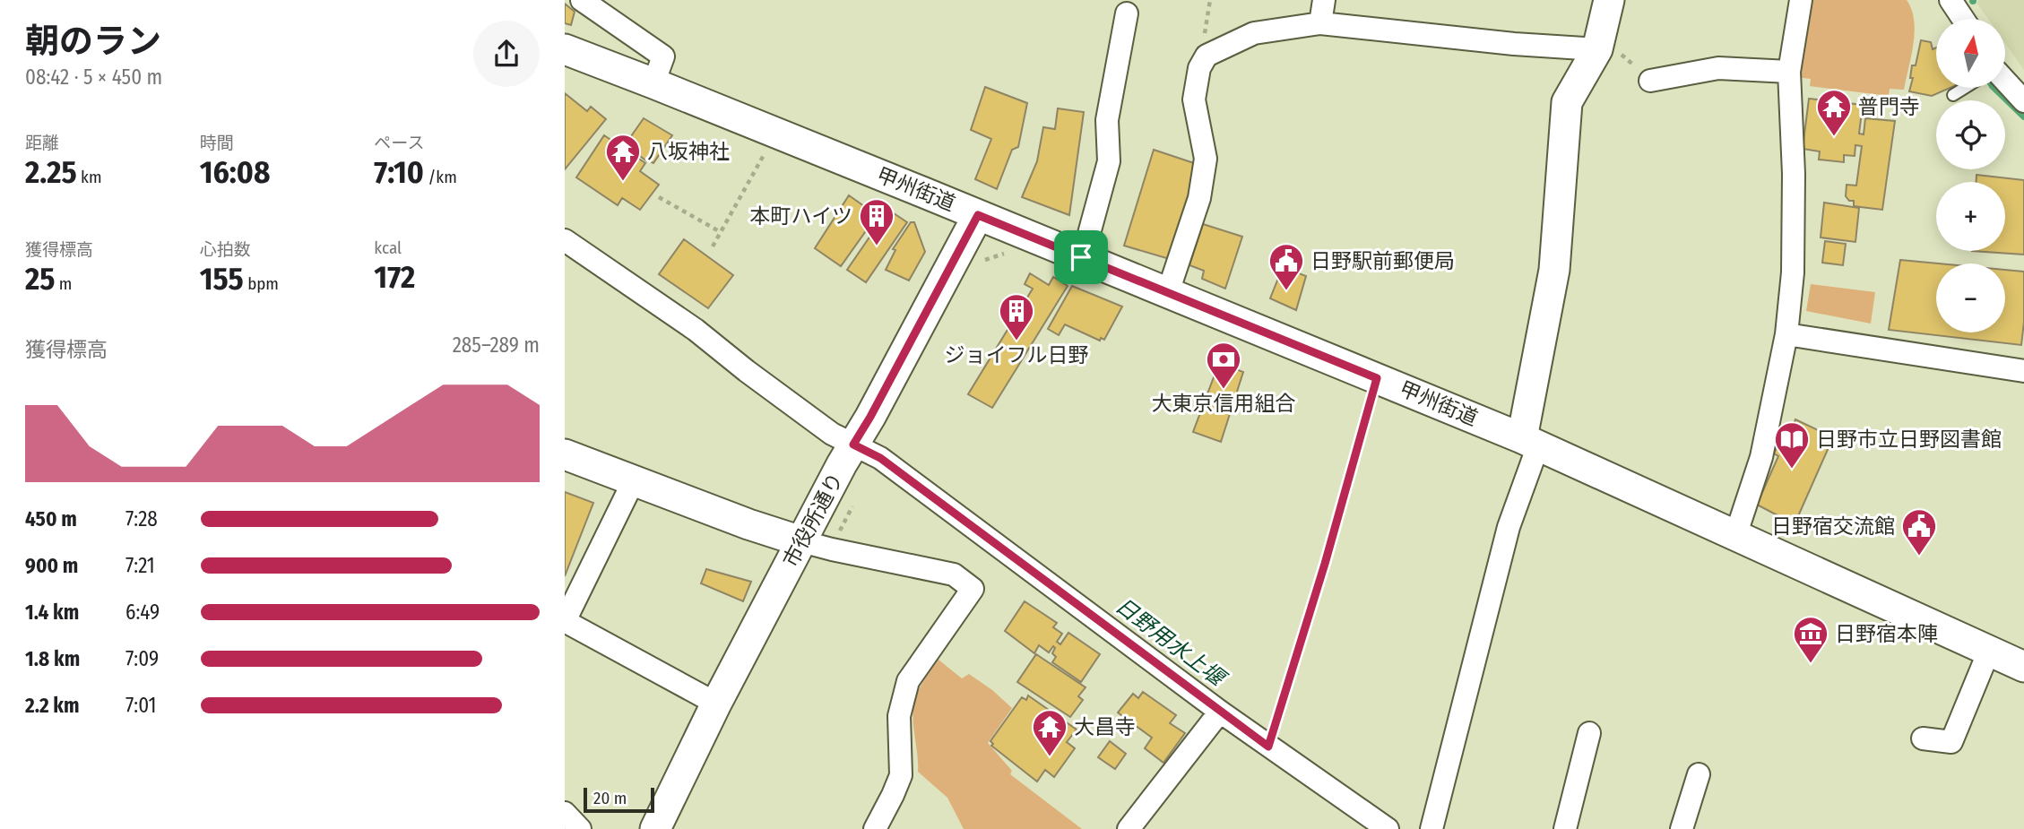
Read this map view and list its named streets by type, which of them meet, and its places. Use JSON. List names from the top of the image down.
{
  "streets": {
    "main road": ["甲州街道", "市役所通り"]
  },
  "crossings": [
    ["甲州街道", "市役所通り"]
  ],
  "water": ["日野用水上堰"],
  "places": {
    "temple": ["普門寺", "八坂神社", "大昌寺"],
    "building": ["本町ハイツ", "ジョイフル日野"],
    "public building": ["日野駅前郵便局", "日野宿交流館"],
    "bank": ["大東京信用組合"],
    "library": ["日野市立日野図書館"],
    "museum": ["日野宿本陣"]
  },
  "scale_bar": "20 m",
  "north": "top",
  "page": {
    "heading": ["朝のラン", "08:42 · 5 × 450 m"],
    "map_buttons": ["+", "−"],
    "stats": [
      ["距離", "2.25 km"],
      ["時間", "16:08"],
      ["ペース", "7:10 /km"],
      ["獲得標高", "25 m"],
      ["心拍数", "155 bpm"],
      ["kcal", "172"]
    ],
    "chart": ["獲得標高", "285–289 m"],
    "list": [
      {
        "name": "450 m",
        "note": "7:28"
      },
      {
        "name": "900 m",
        "note": "7:21"
      },
      {
        "name": "1.4 km",
        "note": "6:49"
      },
      {
        "name": "1.8 km",
        "note": "7:09"
      },
      {
        "name": "2.2 km",
        "note": "7:01"
      }
    ],
    "scale": "20 m"
  }
}
